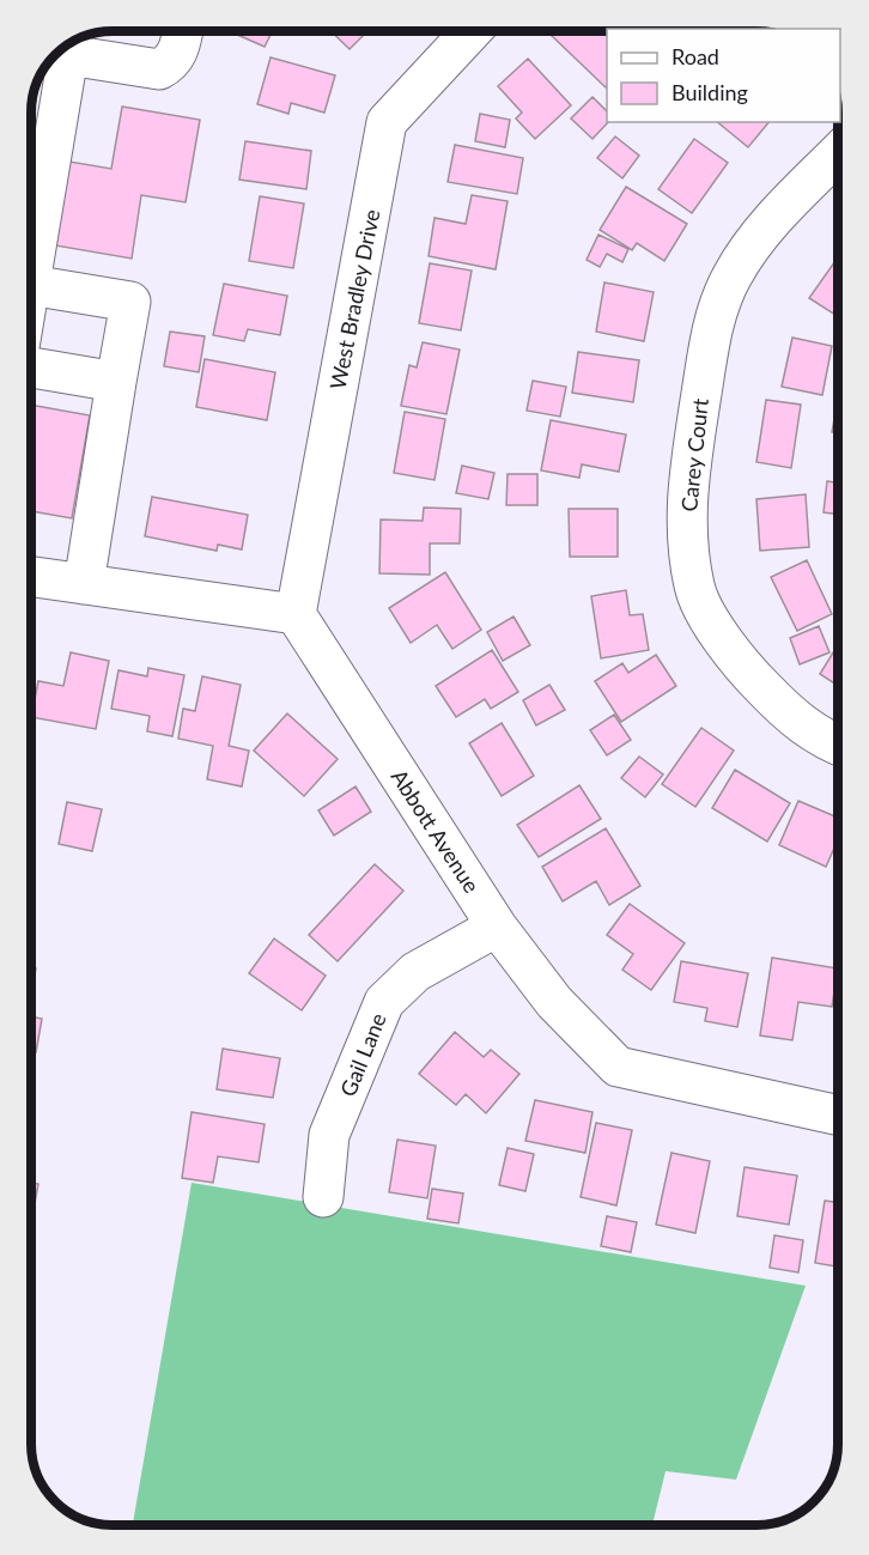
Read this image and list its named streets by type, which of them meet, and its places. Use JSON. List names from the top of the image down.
{
  "streets": {
    "street": [
      "West Bradley Drive",
      "Carey Court",
      "Abbott Avenue",
      "Gail Lane"
    ]
  },
  "crossings": [
    ["West Bradley Drive", "Abbott Avenue"],
    ["Abbott Avenue", "Gail Lane"]
  ],
  "legend": ["Road", "Building"]
}
